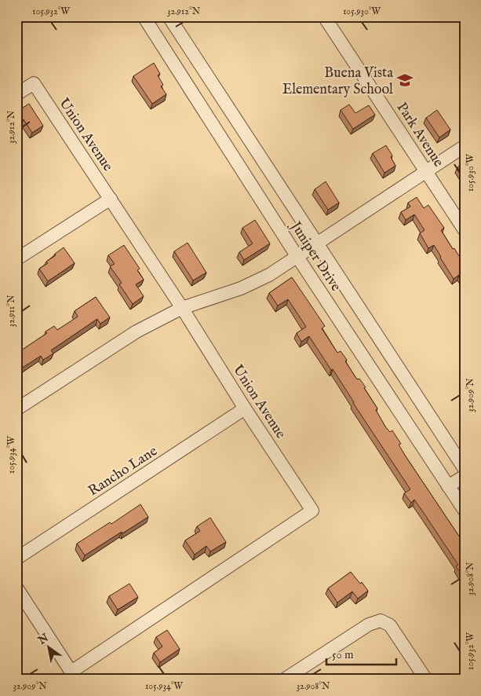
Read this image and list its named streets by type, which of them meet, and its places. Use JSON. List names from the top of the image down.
{
  "streets": {
    "street": [
      "Union Avenue",
      "Park Avenue",
      "Juniper Drive",
      "Rancho Lane"
    ]
  },
  "crossings": [
    ["Union Avenue", "Rancho Lane"]
  ],
  "places": {
    "school or university": ["Buena Vista Elementary School"]
  },
  "scale_bar": "50 m",
  "north": "top left",
  "coordinates": [
    "105.932°W",
    "32.912°N",
    "105.930°W",
    "32.911°N",
    "32.909°N",
    "105.934°W",
    "32.908°N"
  ]
}
